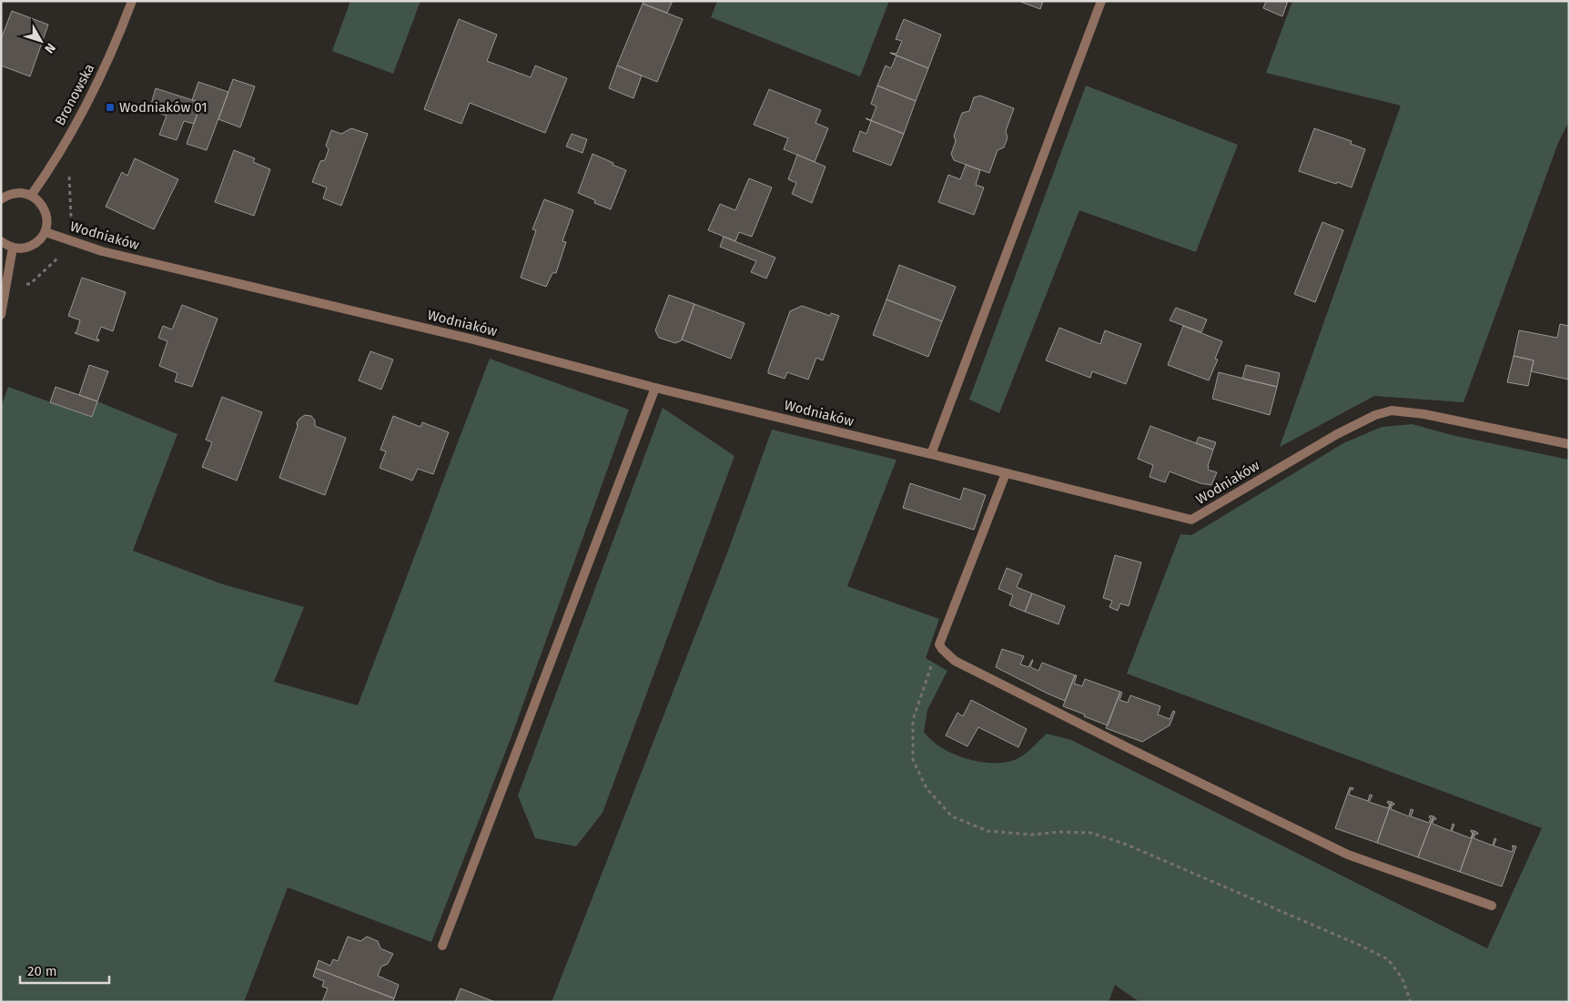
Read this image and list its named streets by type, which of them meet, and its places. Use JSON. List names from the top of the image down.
{
  "streets": {
    "street": ["Bronowska", "Wodniaków"]
  },
  "places": {
    "transit": ["Wodniaków 01"]
  },
  "scale_bar": "20 m",
  "north": "bottom right"
}
